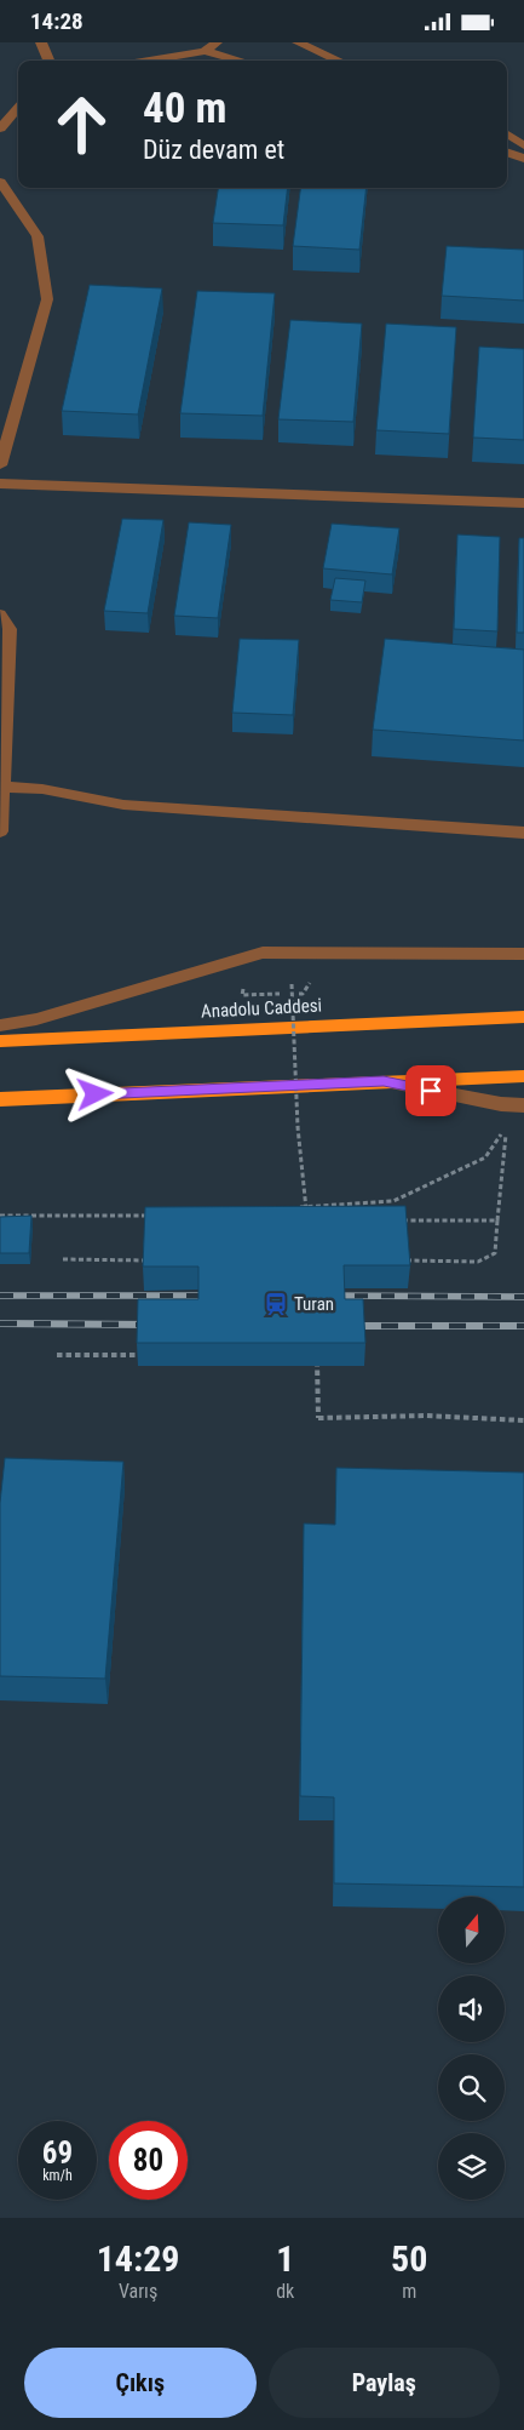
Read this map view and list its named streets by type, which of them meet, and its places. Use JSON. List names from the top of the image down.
{
  "streets": {
    "highway": ["Anadolu Caddesi"]
  },
  "places": {
    "station": ["Turan"]
  },
  "north": "top",
  "page": {
    "status": "14:28",
    "turn": ["40 m", "Düz devam et"],
    "speed": "69 km/h",
    "limit": "80",
    "eta": [
      "14:29",
      "Varış",
      "1",
      "dk",
      "50",
      "m"
    ],
    "buttons": ["Çıkış", "Paylaş"]
  }
}
